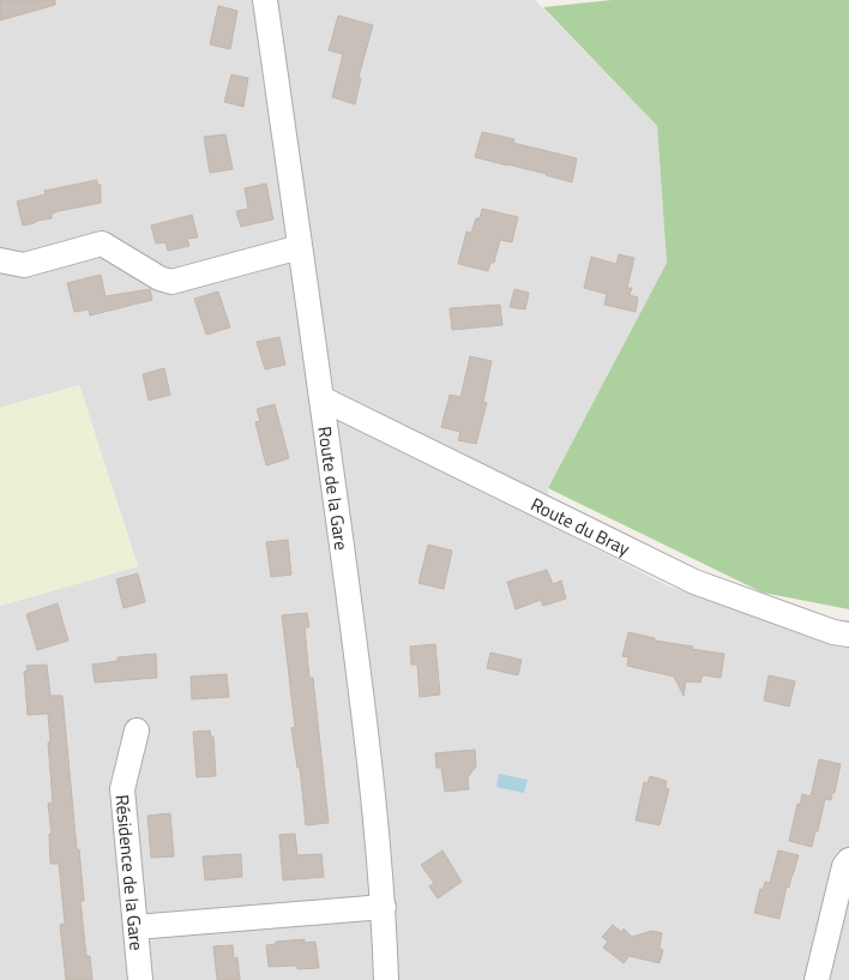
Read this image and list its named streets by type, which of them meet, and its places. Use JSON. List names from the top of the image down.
{
  "streets": {
    "street": ["Route de la Gare", "Route du Bray", "Résidence de la Gare"]
  },
  "crossings": [
    ["Route de la Gare", "Route du Bray"]
  ]
}
